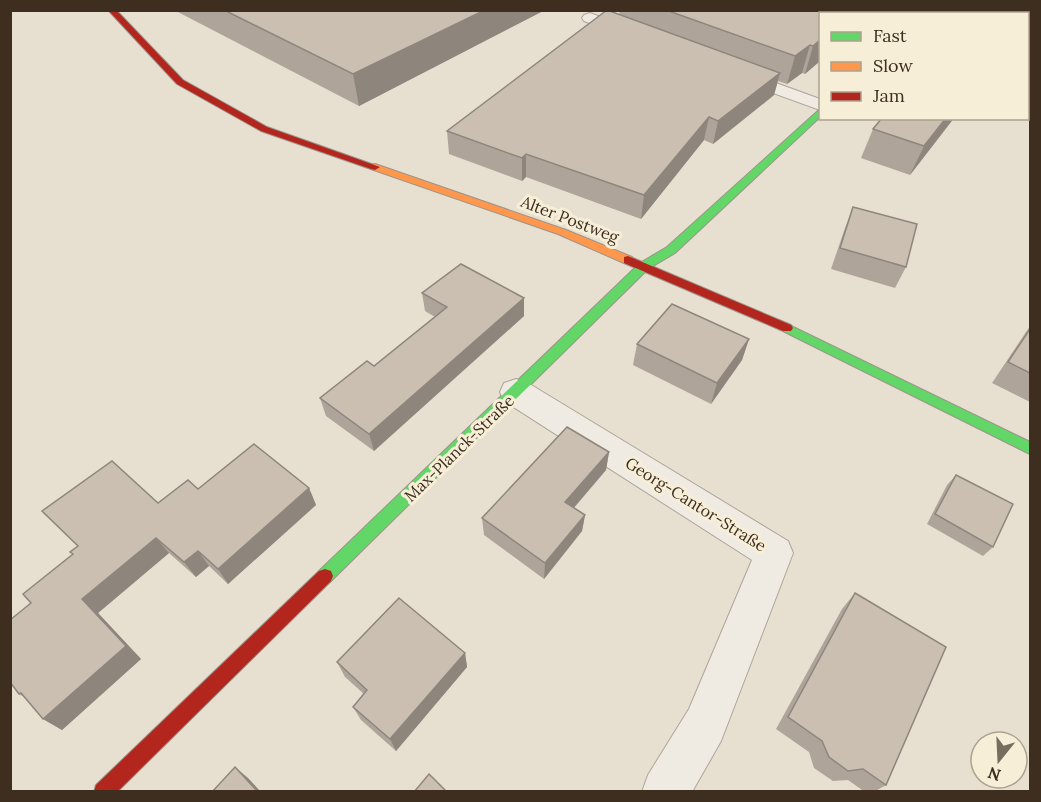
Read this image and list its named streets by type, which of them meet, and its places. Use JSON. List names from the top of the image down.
{
  "streets": {
    "street": ["Alter Postweg", "Max-Planck-Straße", "Georg-Cantor-Straße"]
  },
  "crossings": [
    ["Alter Postweg", "Max-Planck-Straße"],
    ["Max-Planck-Straße", "Georg-Cantor-Straße"]
  ],
  "legend": ["Fast", "Slow", "Jam"],
  "north": "bottom"
}
